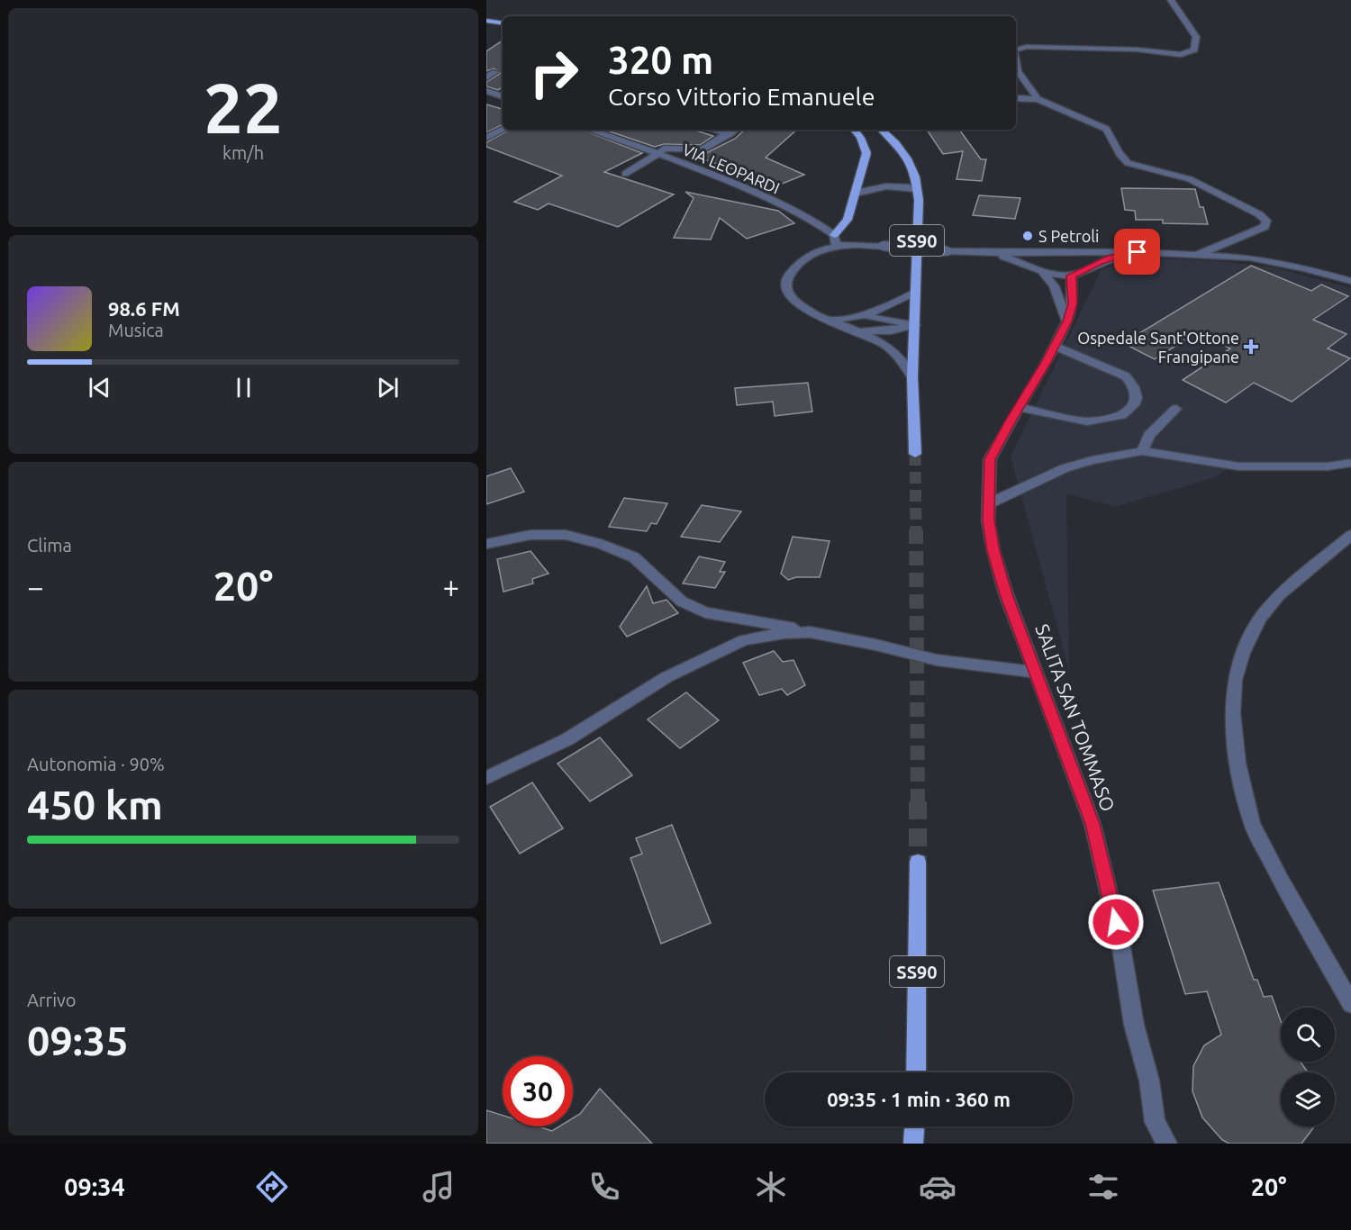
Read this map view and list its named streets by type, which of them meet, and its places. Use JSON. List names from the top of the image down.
{
  "streets": {
    "main road": ["SS90"],
    "street": ["VIA LEOPARDI", "SALITA SAN TOMMASO"]
  },
  "places": {
    "other": ["S Petroli"],
    "health": ["Ospedale Sant'Ottone Frangipane"]
  },
  "page": {
    "tile": [
      ["22", "km/h"],
      "Clima",
      ["Autonomia · 90%", "450 km"],
      ["Arrivo", "09:35"]
    ],
    "turn": ["320 m", "Corso Vittorio Emanuele"],
    "song": ["98.6 FM", "Musica"],
    "heat": ["−", "20°", "+"],
    "limit": "30",
    "trip": "09:35 · 1 min · 360 m",
    "tabs": ["09:34", "20°"]
  }
}
